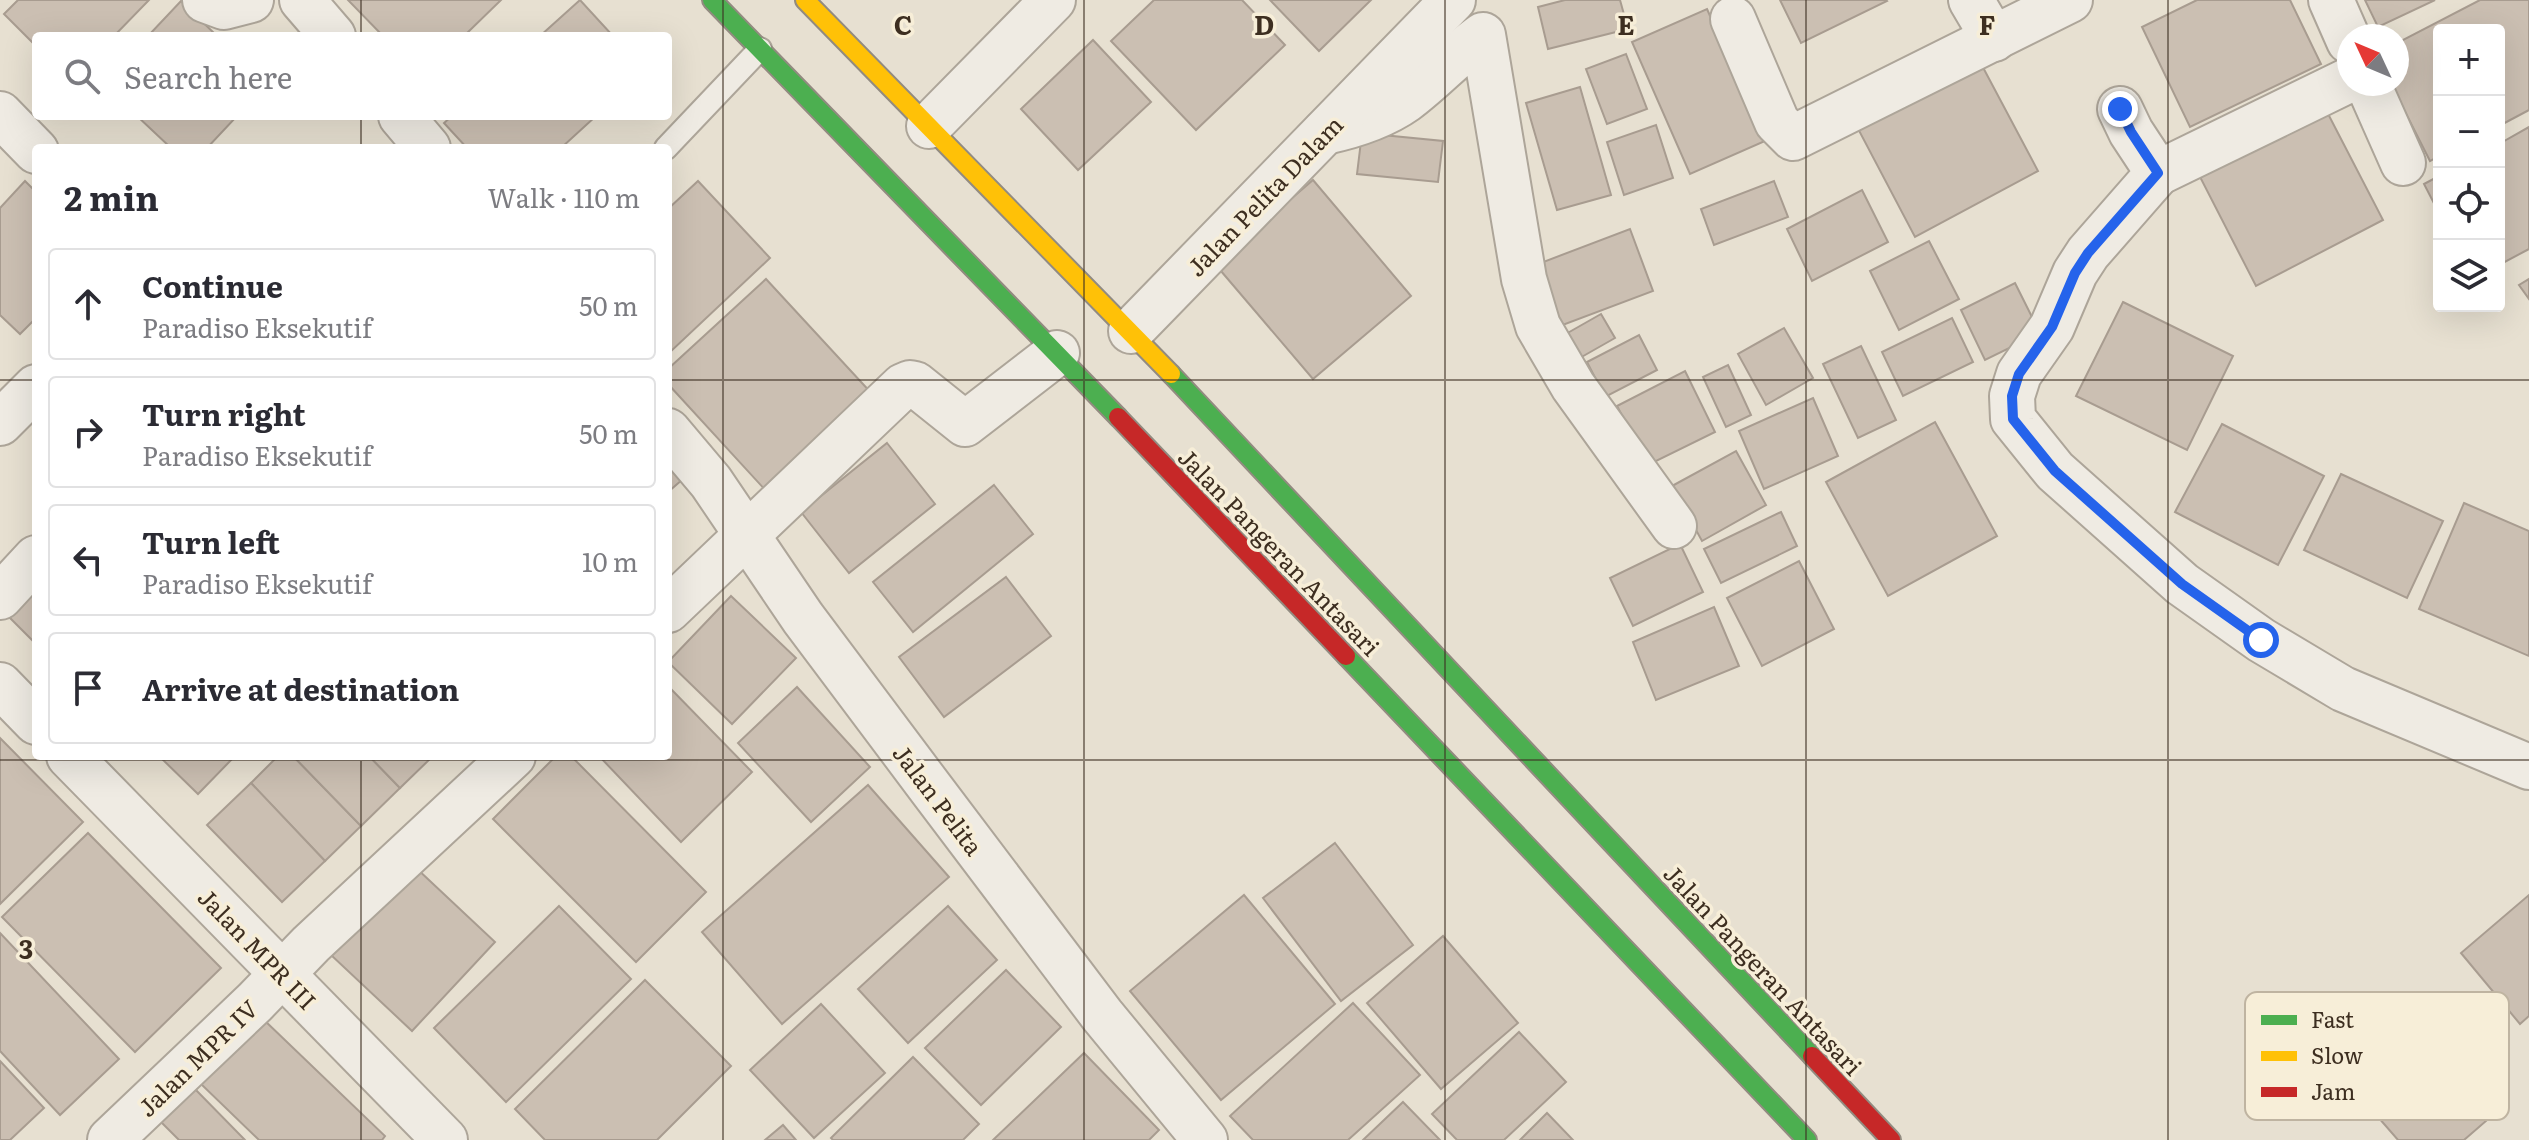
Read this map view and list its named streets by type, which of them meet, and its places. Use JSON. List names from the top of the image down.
{
  "streets": {
    "main road": ["Jalan Pangeran Antasari"],
    "street": [
      "Jalan Pelita Dalam",
      "Jalan Pelita",
      "Jalan MPR III",
      "Jalan MPR IV"
    ]
  },
  "crossings": [
    ["Jalan Pelita Dalam", "Jalan Pangeran Antasari"],
    ["Jalan MPR III", "Jalan MPR IV"]
  ],
  "legend": ["Fast", "Slow", "Jam"],
  "north": "top left",
  "page": {
    "map_buttons": ["+", "−"],
    "search": "Search here",
    "heading": ["2 min", "Walk · 110 m"],
    "list": [
      ["Continue", "Paradiso Eksekutif", "50 m"],
      ["Turn right", "Paradiso Eksekutif", "50 m"],
      ["Turn left", "Paradiso Eksekutif", "10 m"],
      "Arrive at destination"
    ]
  },
  "grid": {
    "columns": [
      "C",
      "D",
      "E",
      "F"
    ],
    "rows": ["3"]
  }
}
